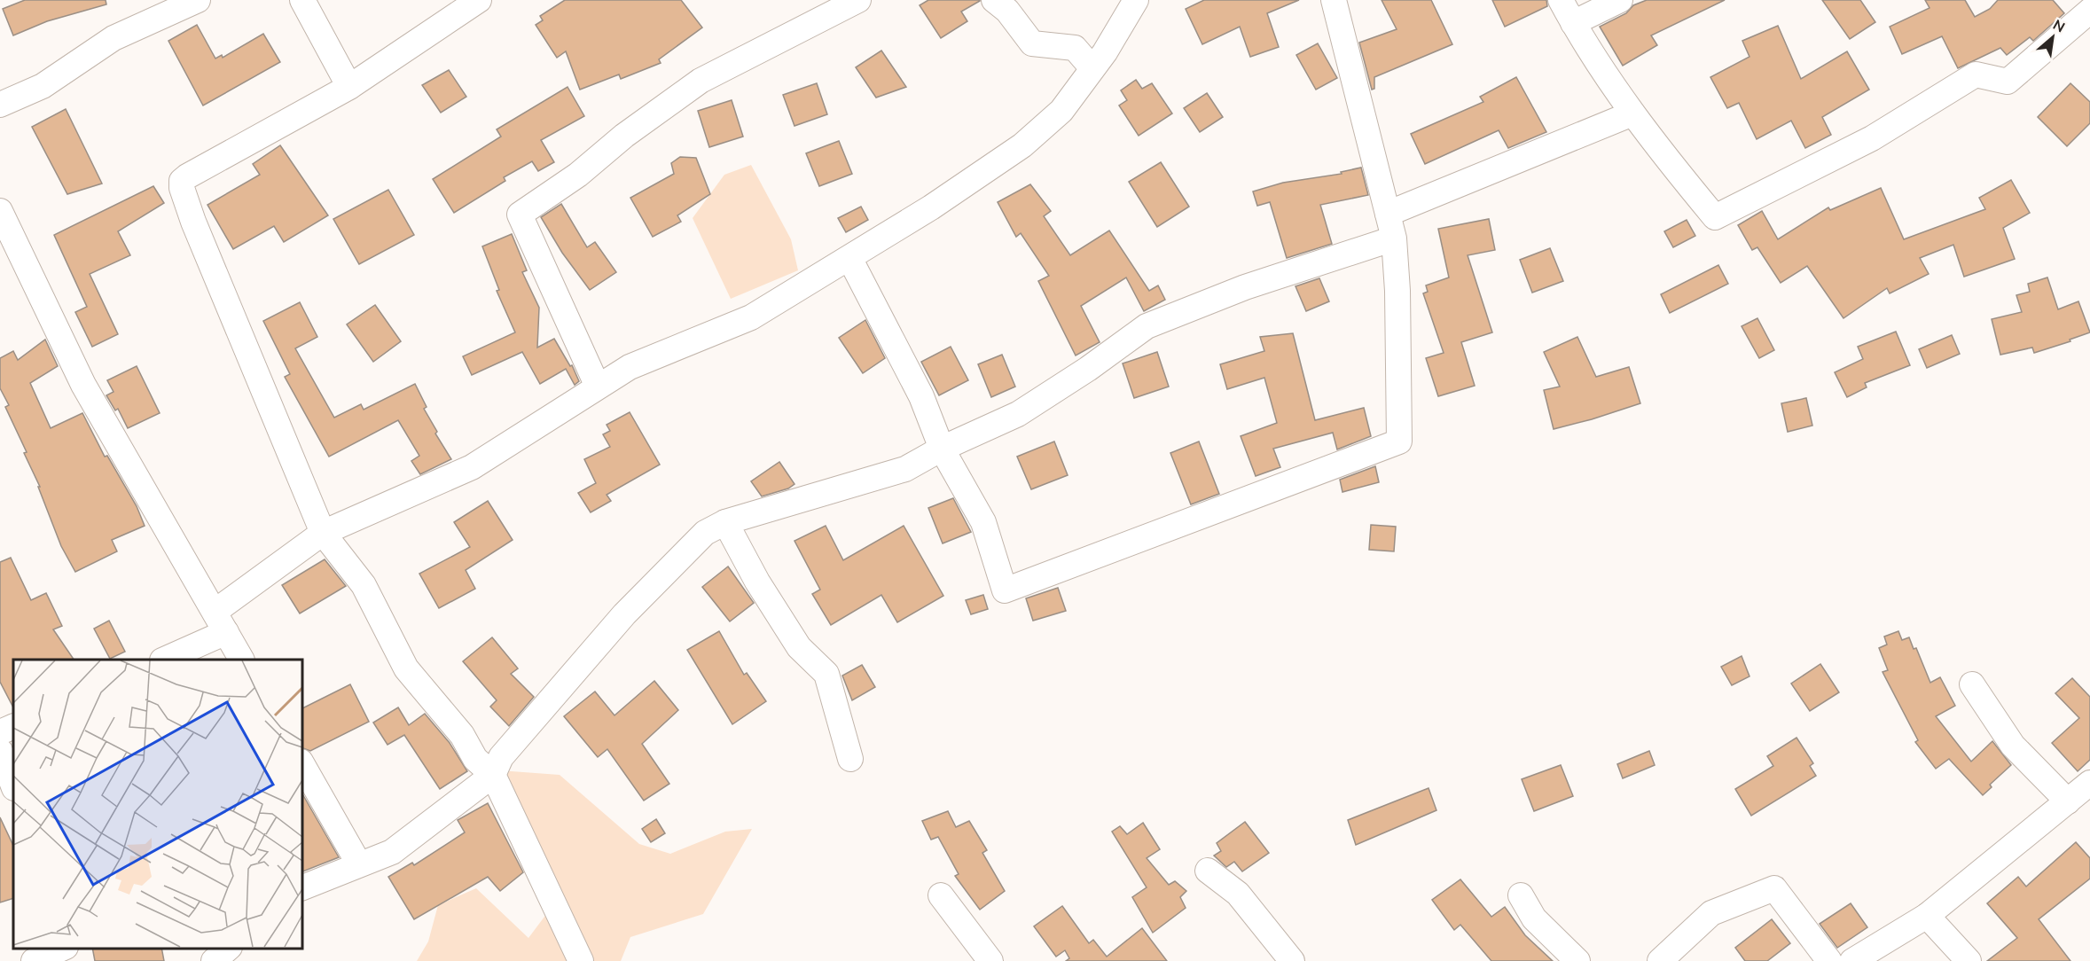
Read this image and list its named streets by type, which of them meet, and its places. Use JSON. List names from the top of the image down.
{
  "north": "top right"
}
